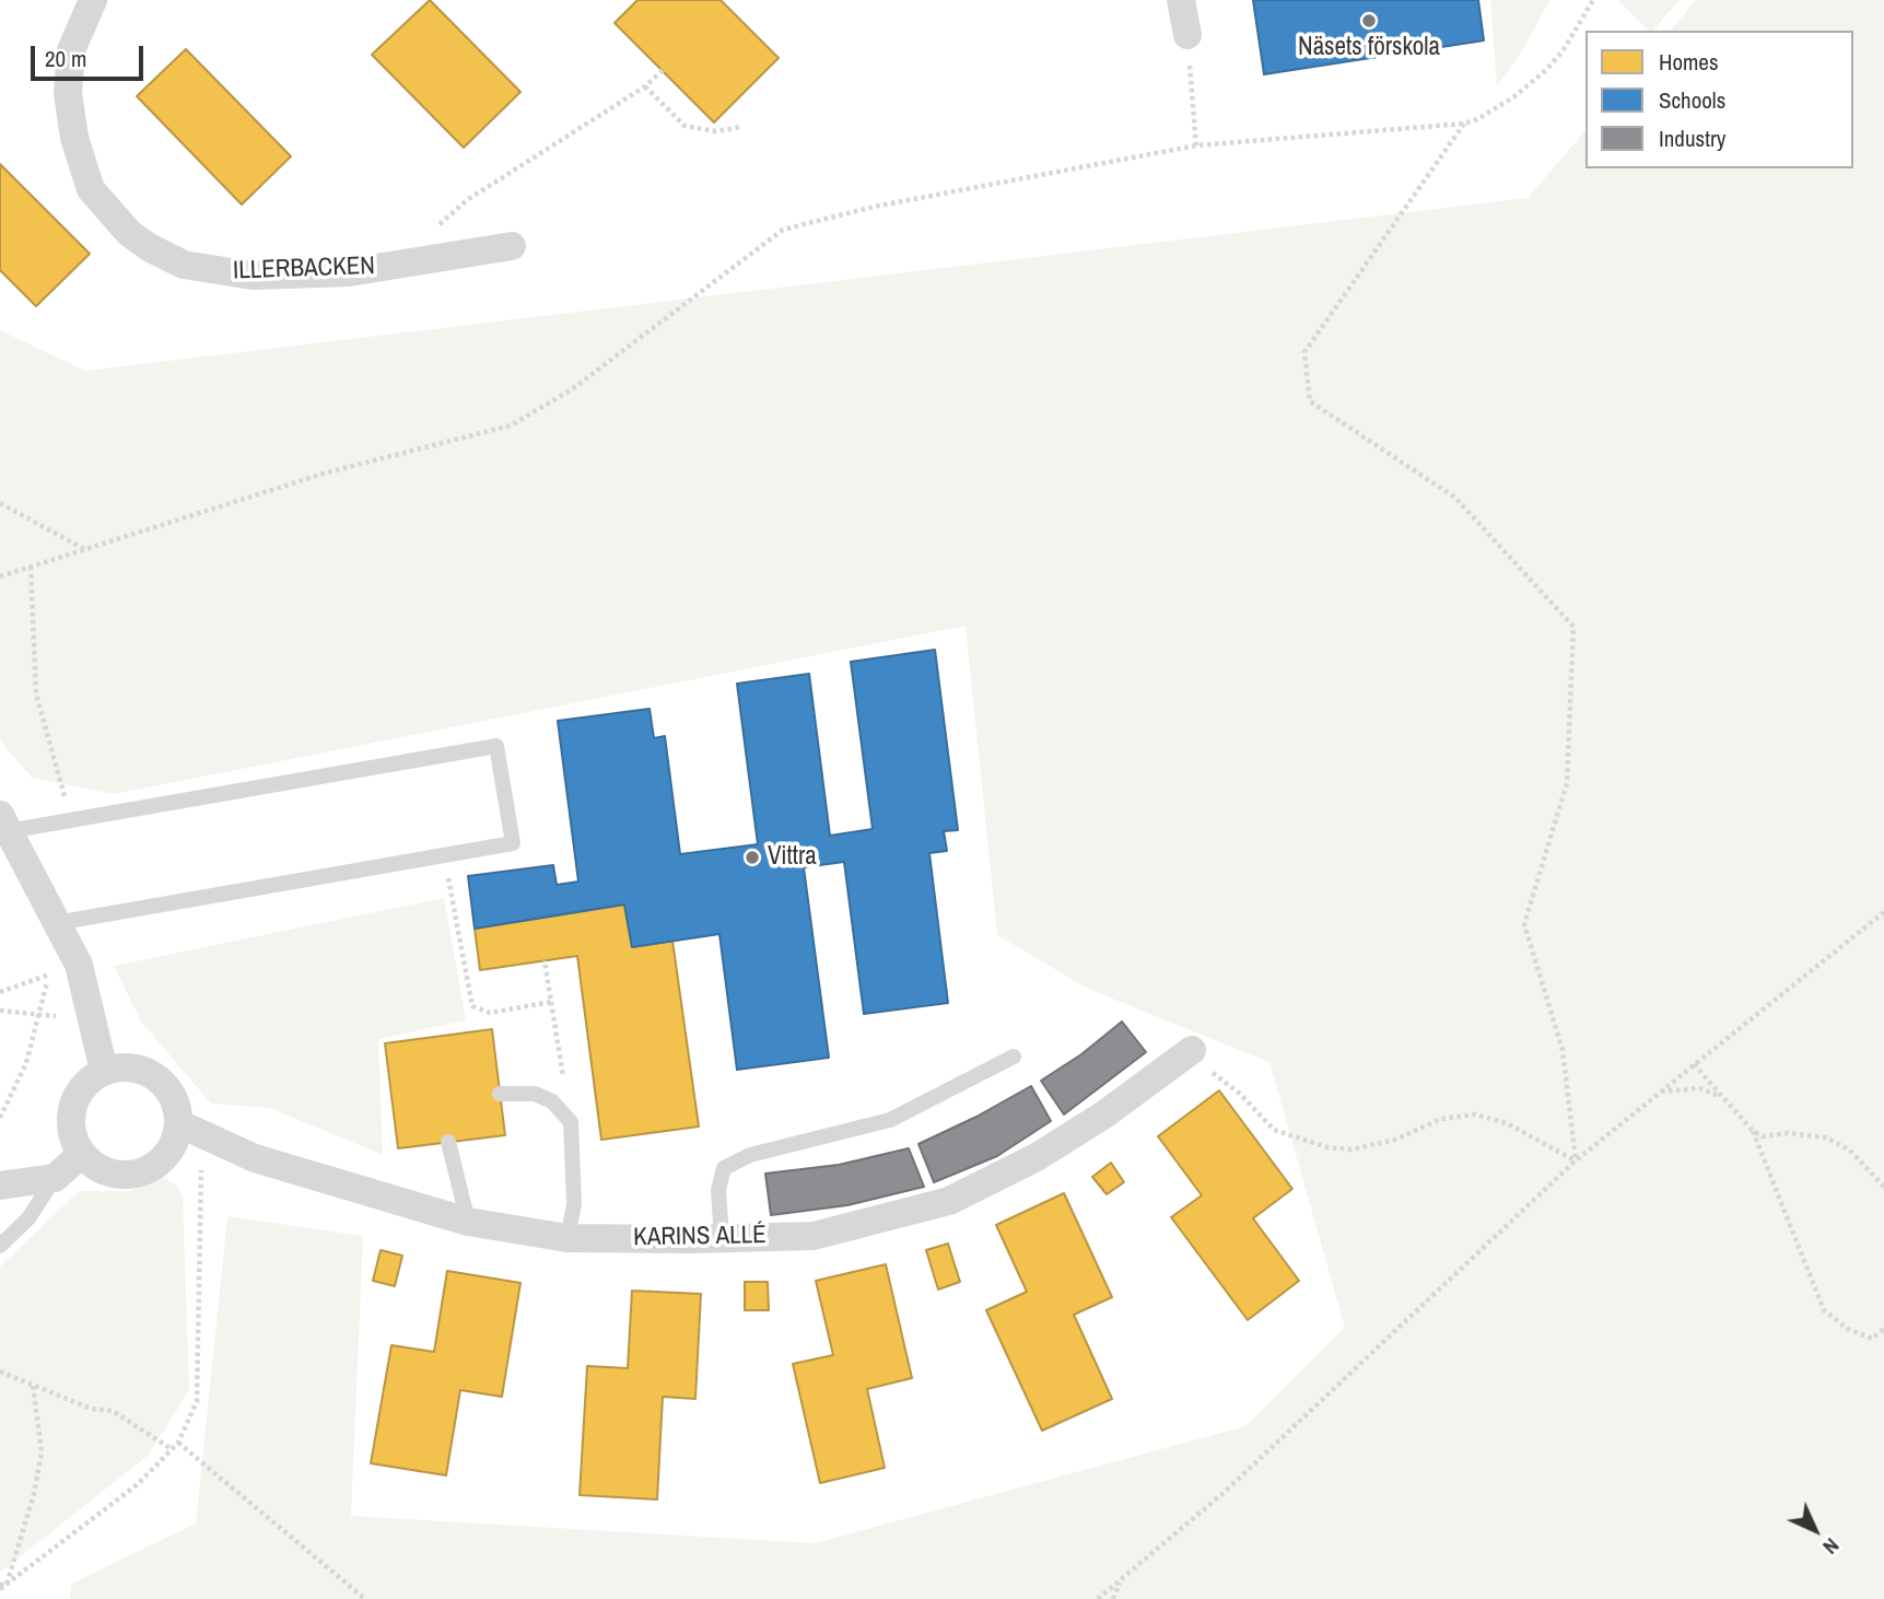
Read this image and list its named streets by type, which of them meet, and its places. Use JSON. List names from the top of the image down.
{
  "streets": {
    "street": ["ILLERBACKEN", "KARINS ALLÉ"]
  },
  "places": ["Näsets förskola", "Vittra"],
  "legend": ["Homes", "Schools", "Industry"],
  "scale_bar": "20 m",
  "north": "bottom right"
}
